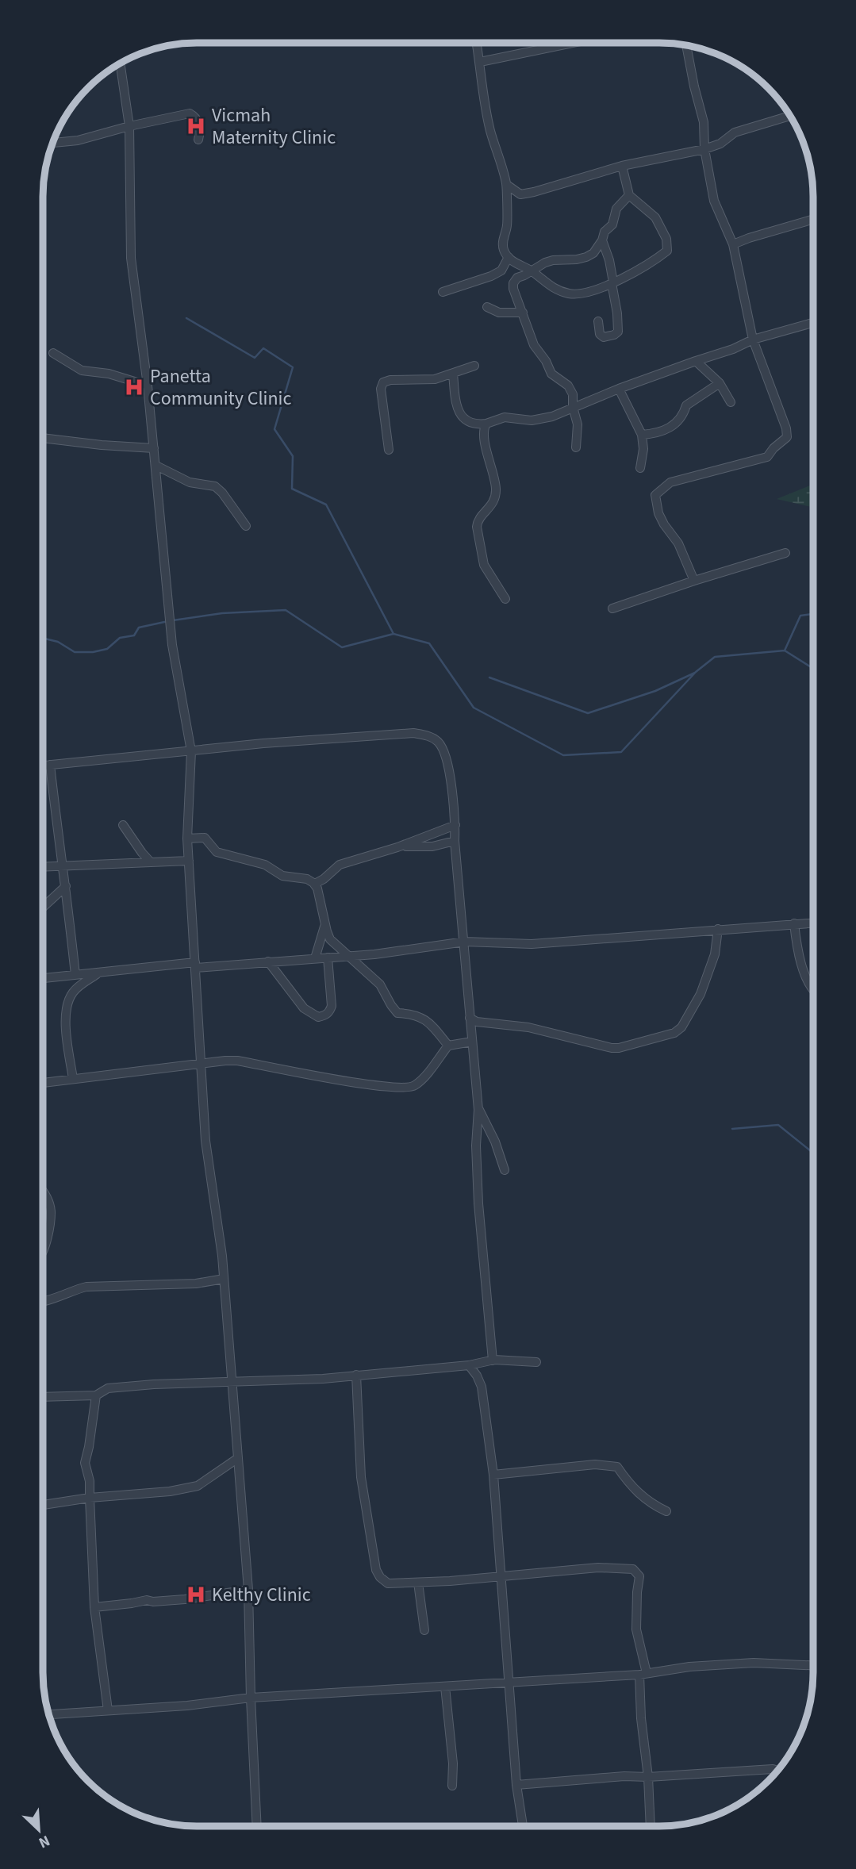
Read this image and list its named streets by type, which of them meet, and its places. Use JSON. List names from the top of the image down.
{
  "places": {
    "hospital": ["Vicmah Maternity Clinic", "Panetta Community Clinic", "Kelthy Clinic"]
  },
  "north": "bottom right"
}
